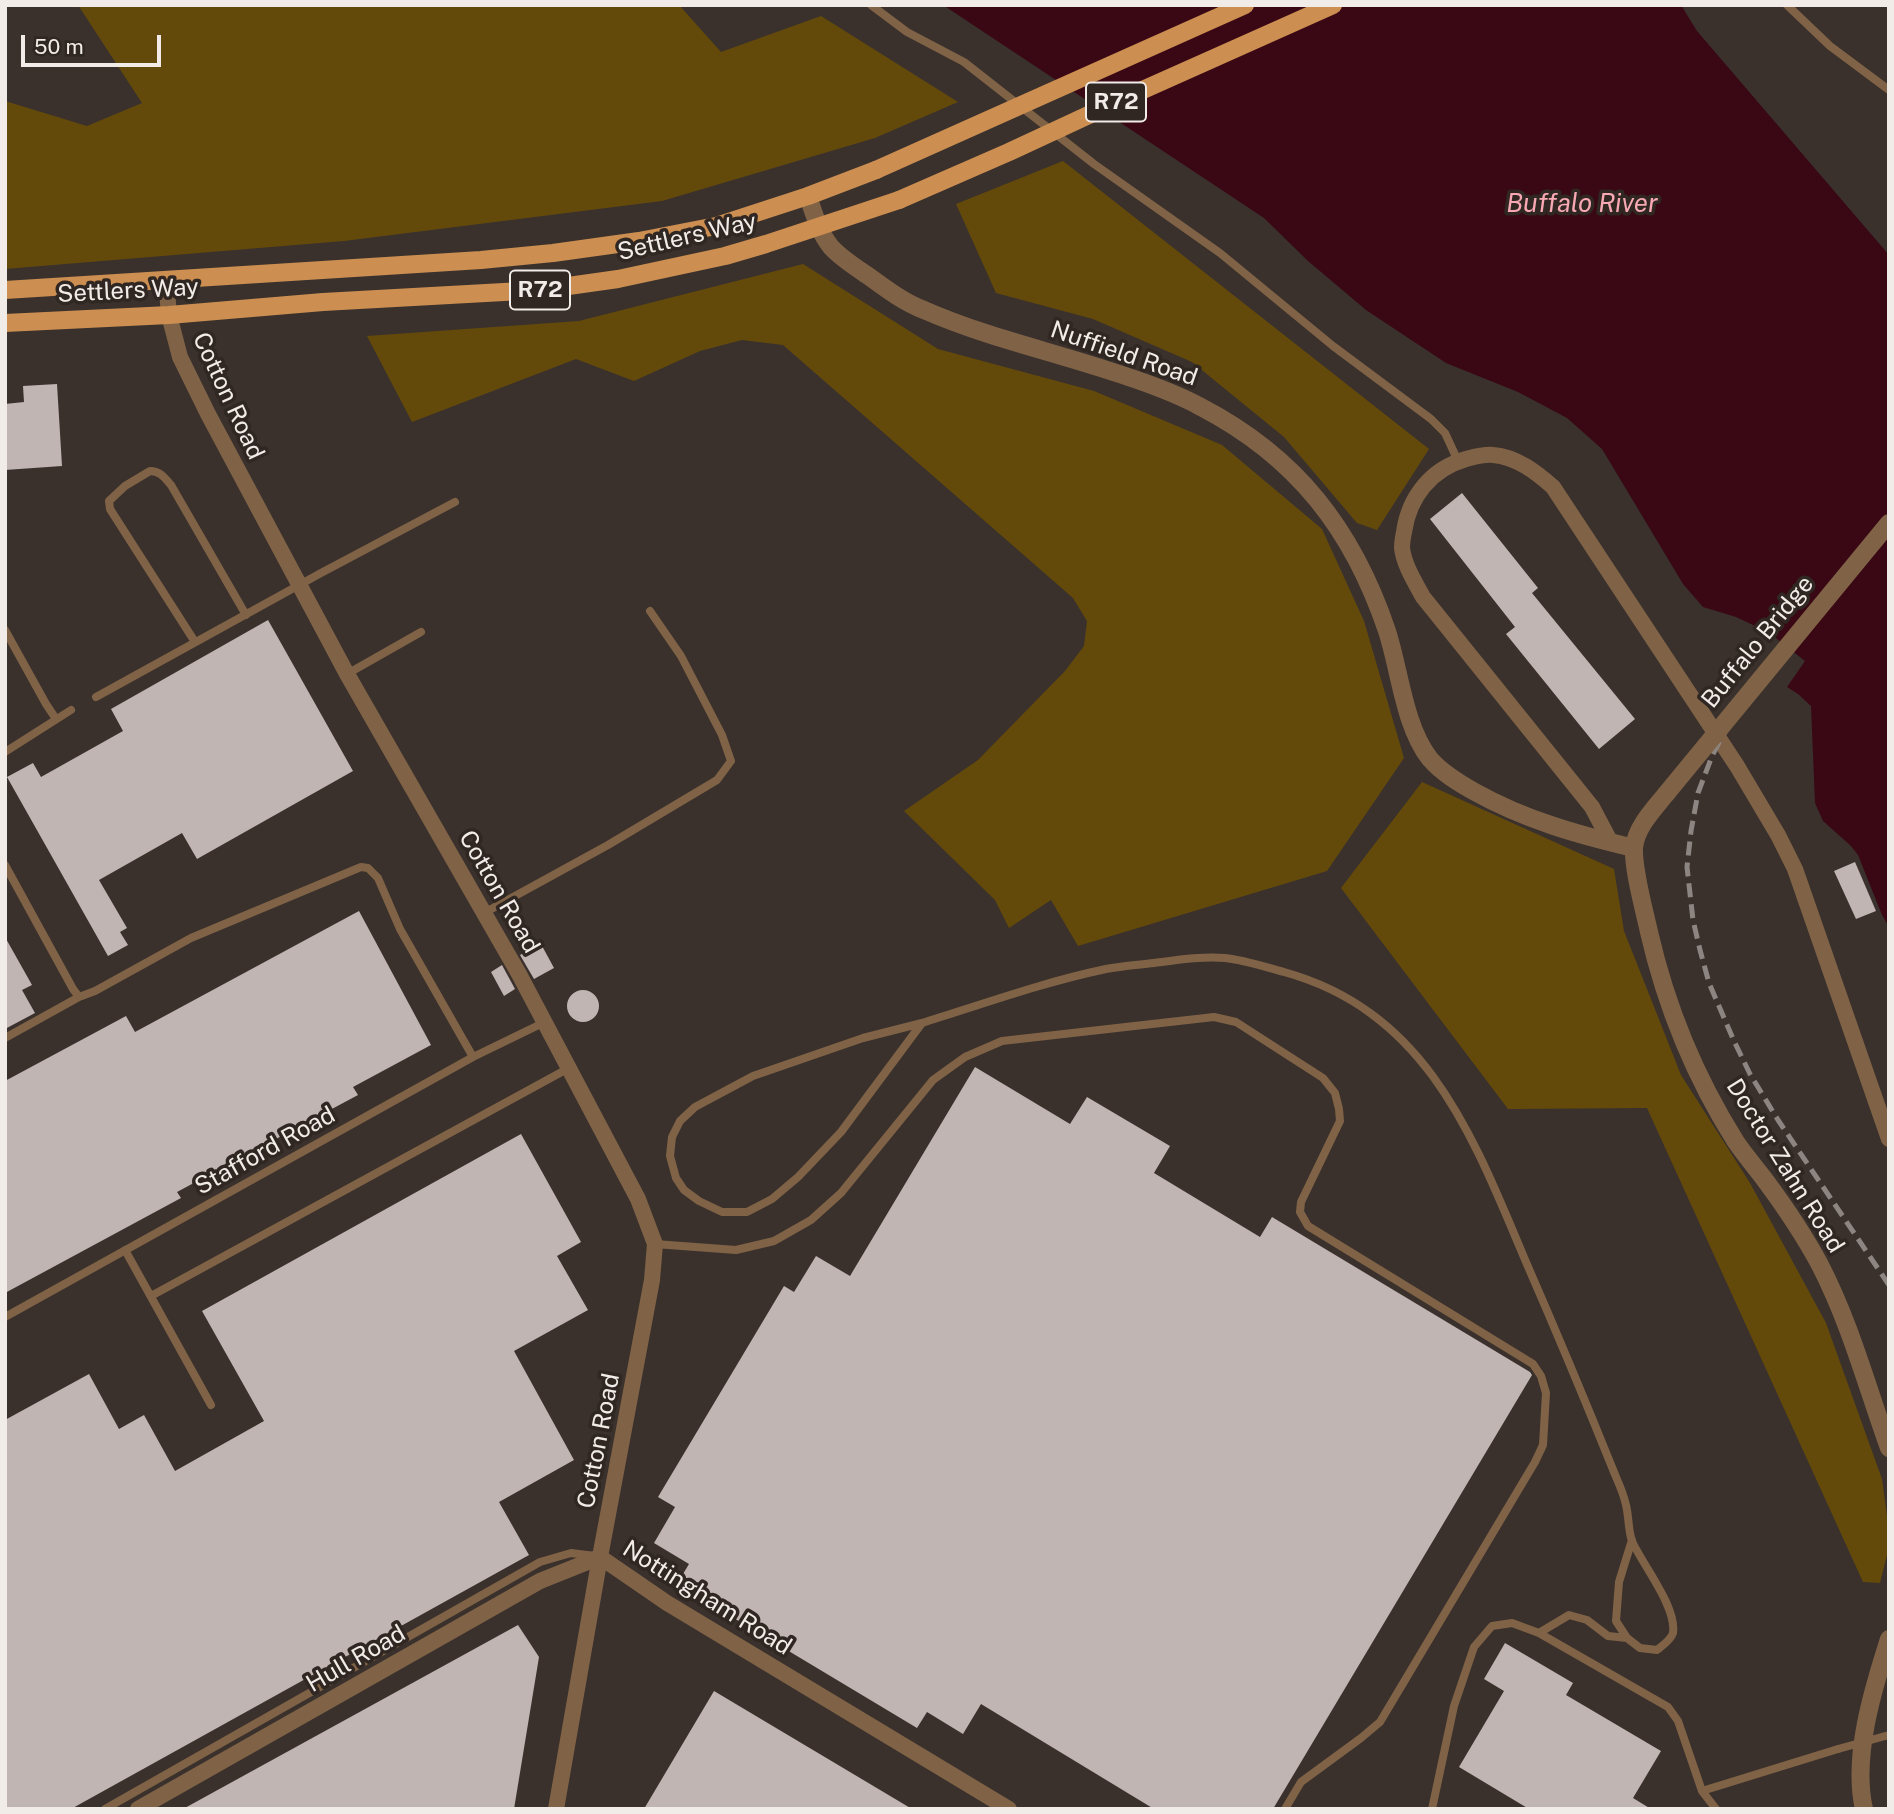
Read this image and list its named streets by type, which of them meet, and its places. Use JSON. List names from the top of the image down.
{
  "streets": {
    "main road": ["R72", "Settlers Way"],
    "street": [
      "Nuffield Road",
      "Cotton Road",
      "Buffalo Bridge",
      "Doctor Zahn Road",
      "Nottingham Road",
      "Hull Road"
    ],
    "lane": ["Stafford Road"]
  },
  "crossings": [
    ["Settlers Way", "Nuffield Road"],
    ["Settlers Way", "Cotton Road"],
    ["Nuffield Road", "Buffalo Bridge"],
    ["Nuffield Road", "Doctor Zahn Road"],
    ["Cotton Road", "Stafford Road"],
    ["Cotton Road", "Nottingham Road"],
    ["Cotton Road", "Hull Road"],
    ["Buffalo Bridge", "Doctor Zahn Road"],
    ["Nottingham Road", "Hull Road"]
  ],
  "water": ["Buffalo River"],
  "scale_bar": "50 m"
}
